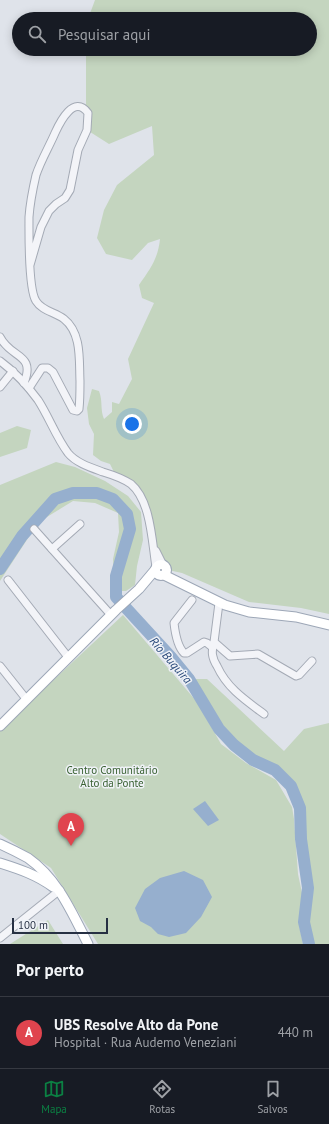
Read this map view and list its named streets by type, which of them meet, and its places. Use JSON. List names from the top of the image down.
{
  "water": ["Rio Buquira"],
  "parks": ["Centro Comunitário Alto da Ponte"],
  "scale_bar": "100 m",
  "page": {
    "search": "Pesquisar aqui",
    "pins": "A",
    "scale": "100 m",
    "heading": "Por perto",
    "list": [
      {
        "mark": "A",
        "name": "UBS Resolve Alto da Pone",
        "note": "Hospital · Rua Audemo Veneziani",
        "value": "440 m"
      }
    ],
    "nav": ["Mapa", "Rotas", "Salvos"]
  }
}
